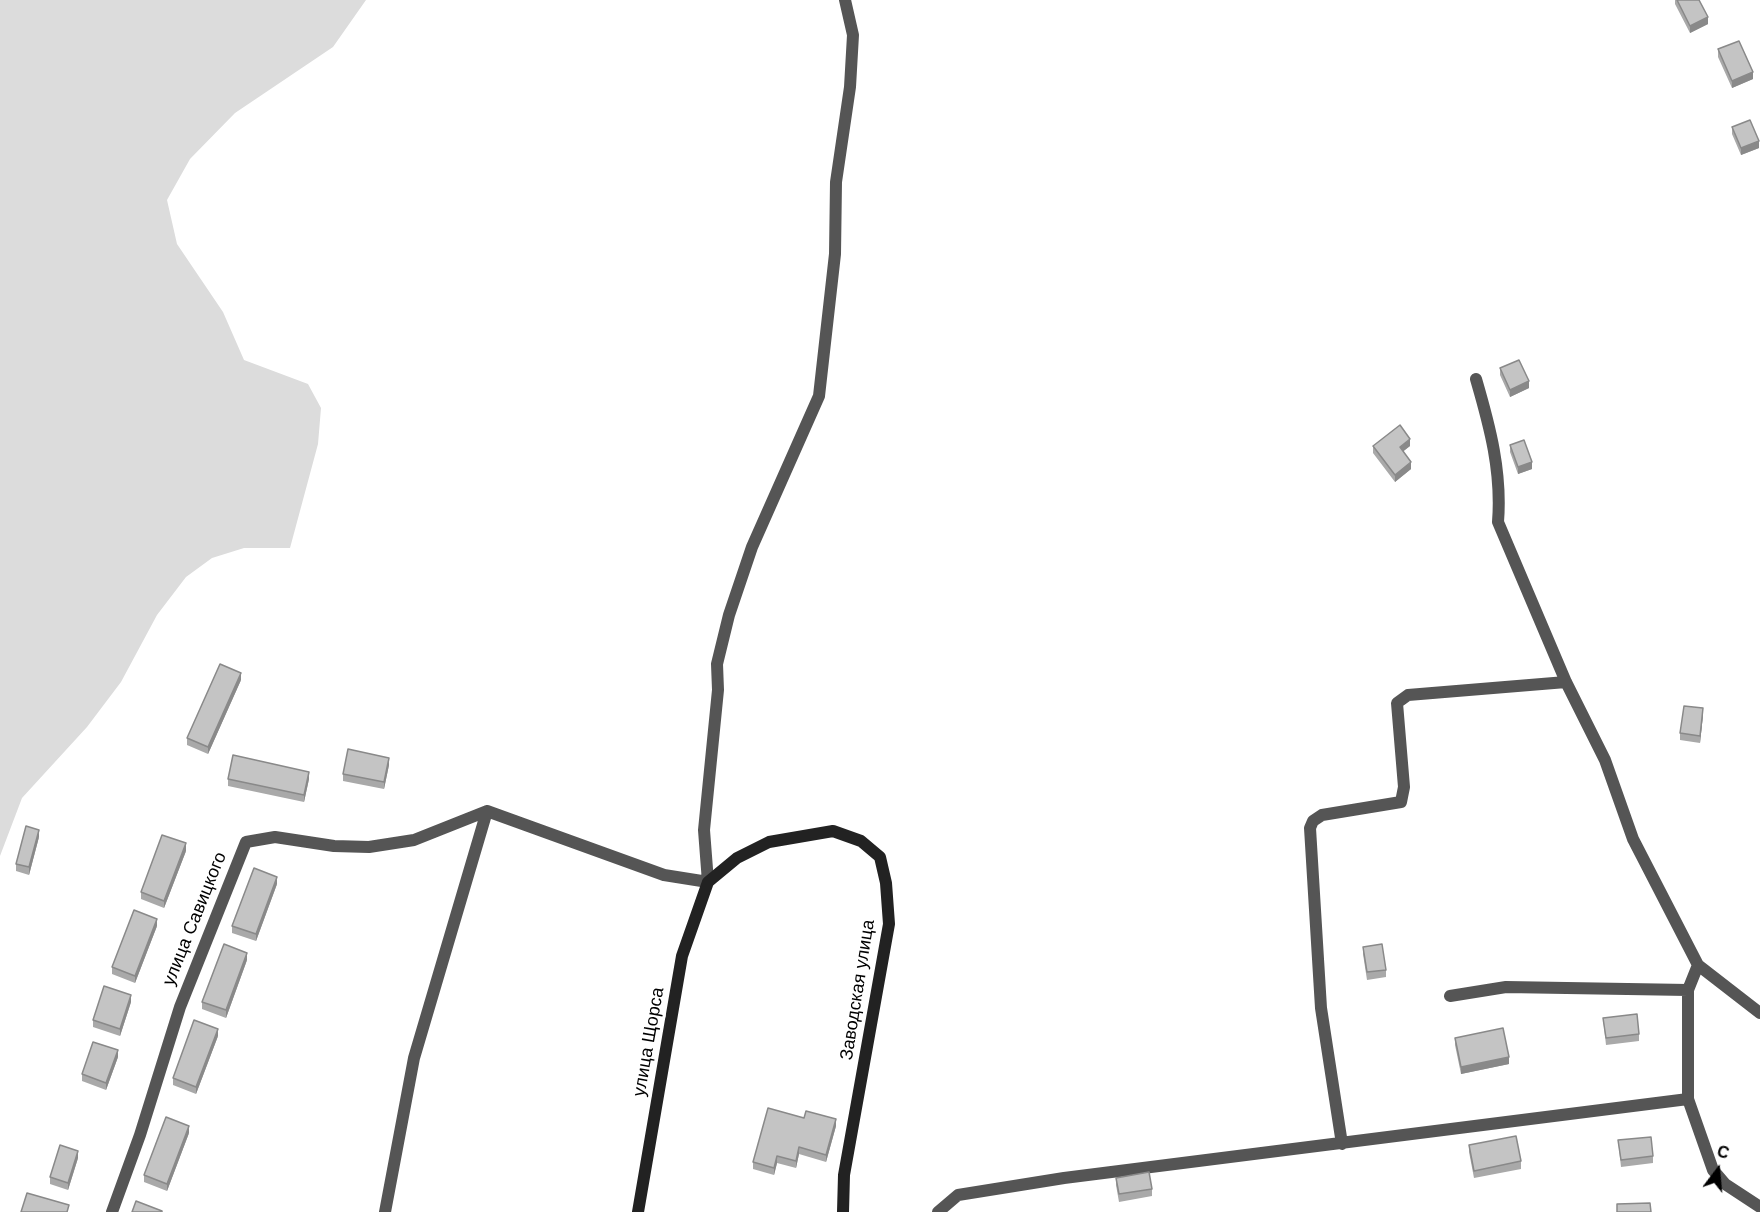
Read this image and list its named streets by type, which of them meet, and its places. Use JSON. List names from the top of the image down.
{
  "streets": {
    "street": ["улица Савицкого", "Заводская улица", "улица Щорса"]
  },
  "crossings": [
    ["Заводская улица", "улица Щорса"]
  ],
  "north": "top"
}
